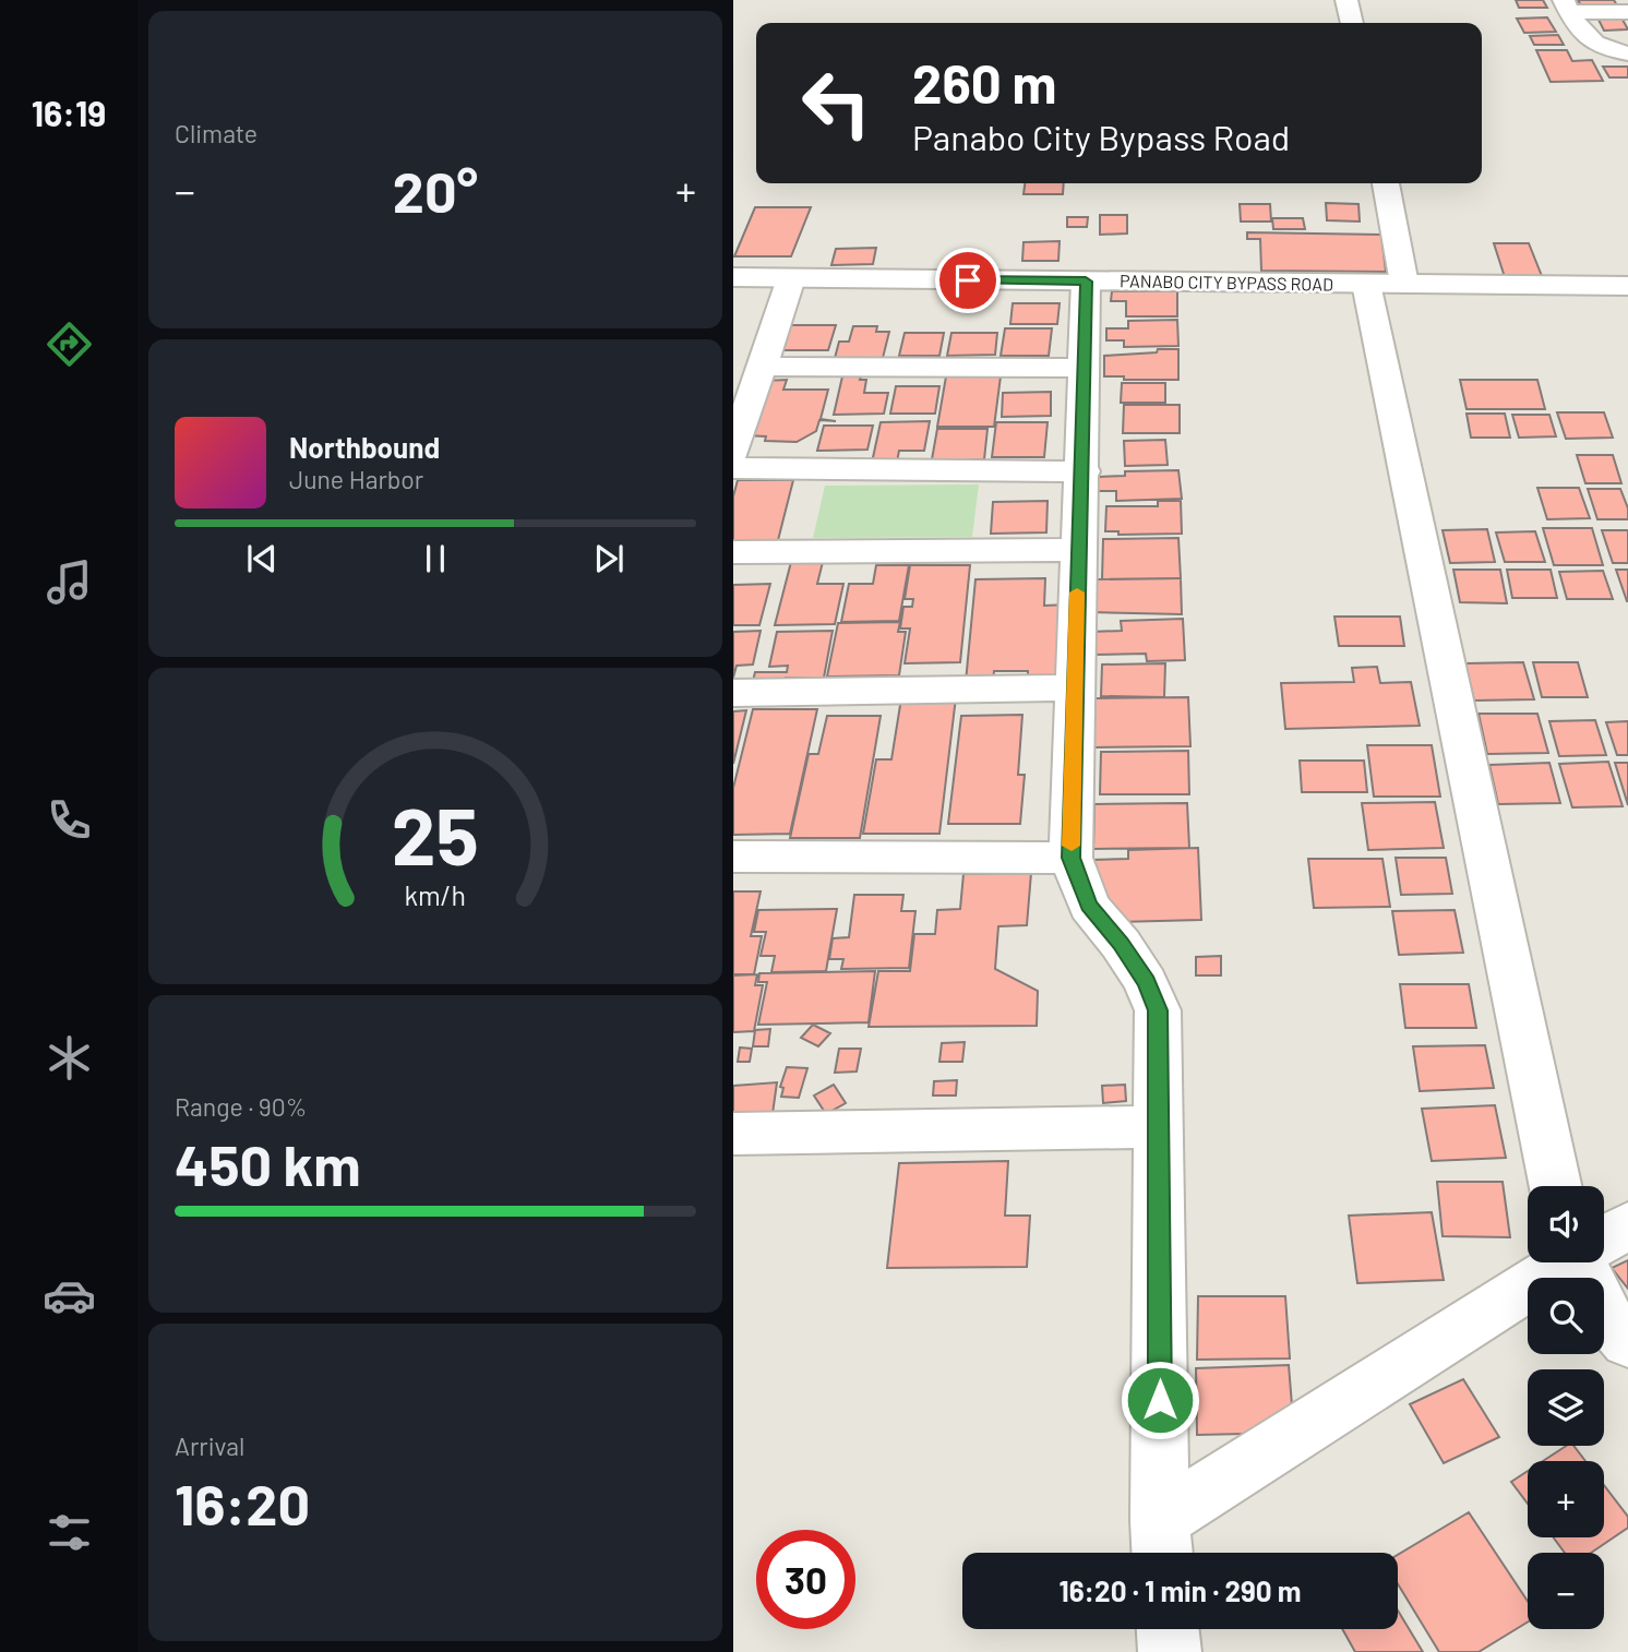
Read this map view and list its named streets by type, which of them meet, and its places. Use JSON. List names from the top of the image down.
{
  "streets": {
    "street": ["PANABO CITY BYPASS ROAD"]
  },
  "page": {
    "tabs": "16:19",
    "tile": [
      "Climate",
      ["Range · 90%", "450 km"],
      ["Arrival", "16:20"]
    ],
    "turn": ["260 m", "Panabo City Bypass Road"],
    "heat": ["−", "20°", "+"],
    "song": ["Northbound", "June Harbor"],
    "map_buttons": ["+", "−"],
    "limit": "30",
    "trip": "16:20 · 1 min · 290 m",
    "gauge": ["25", "km/h"]
  }
}
